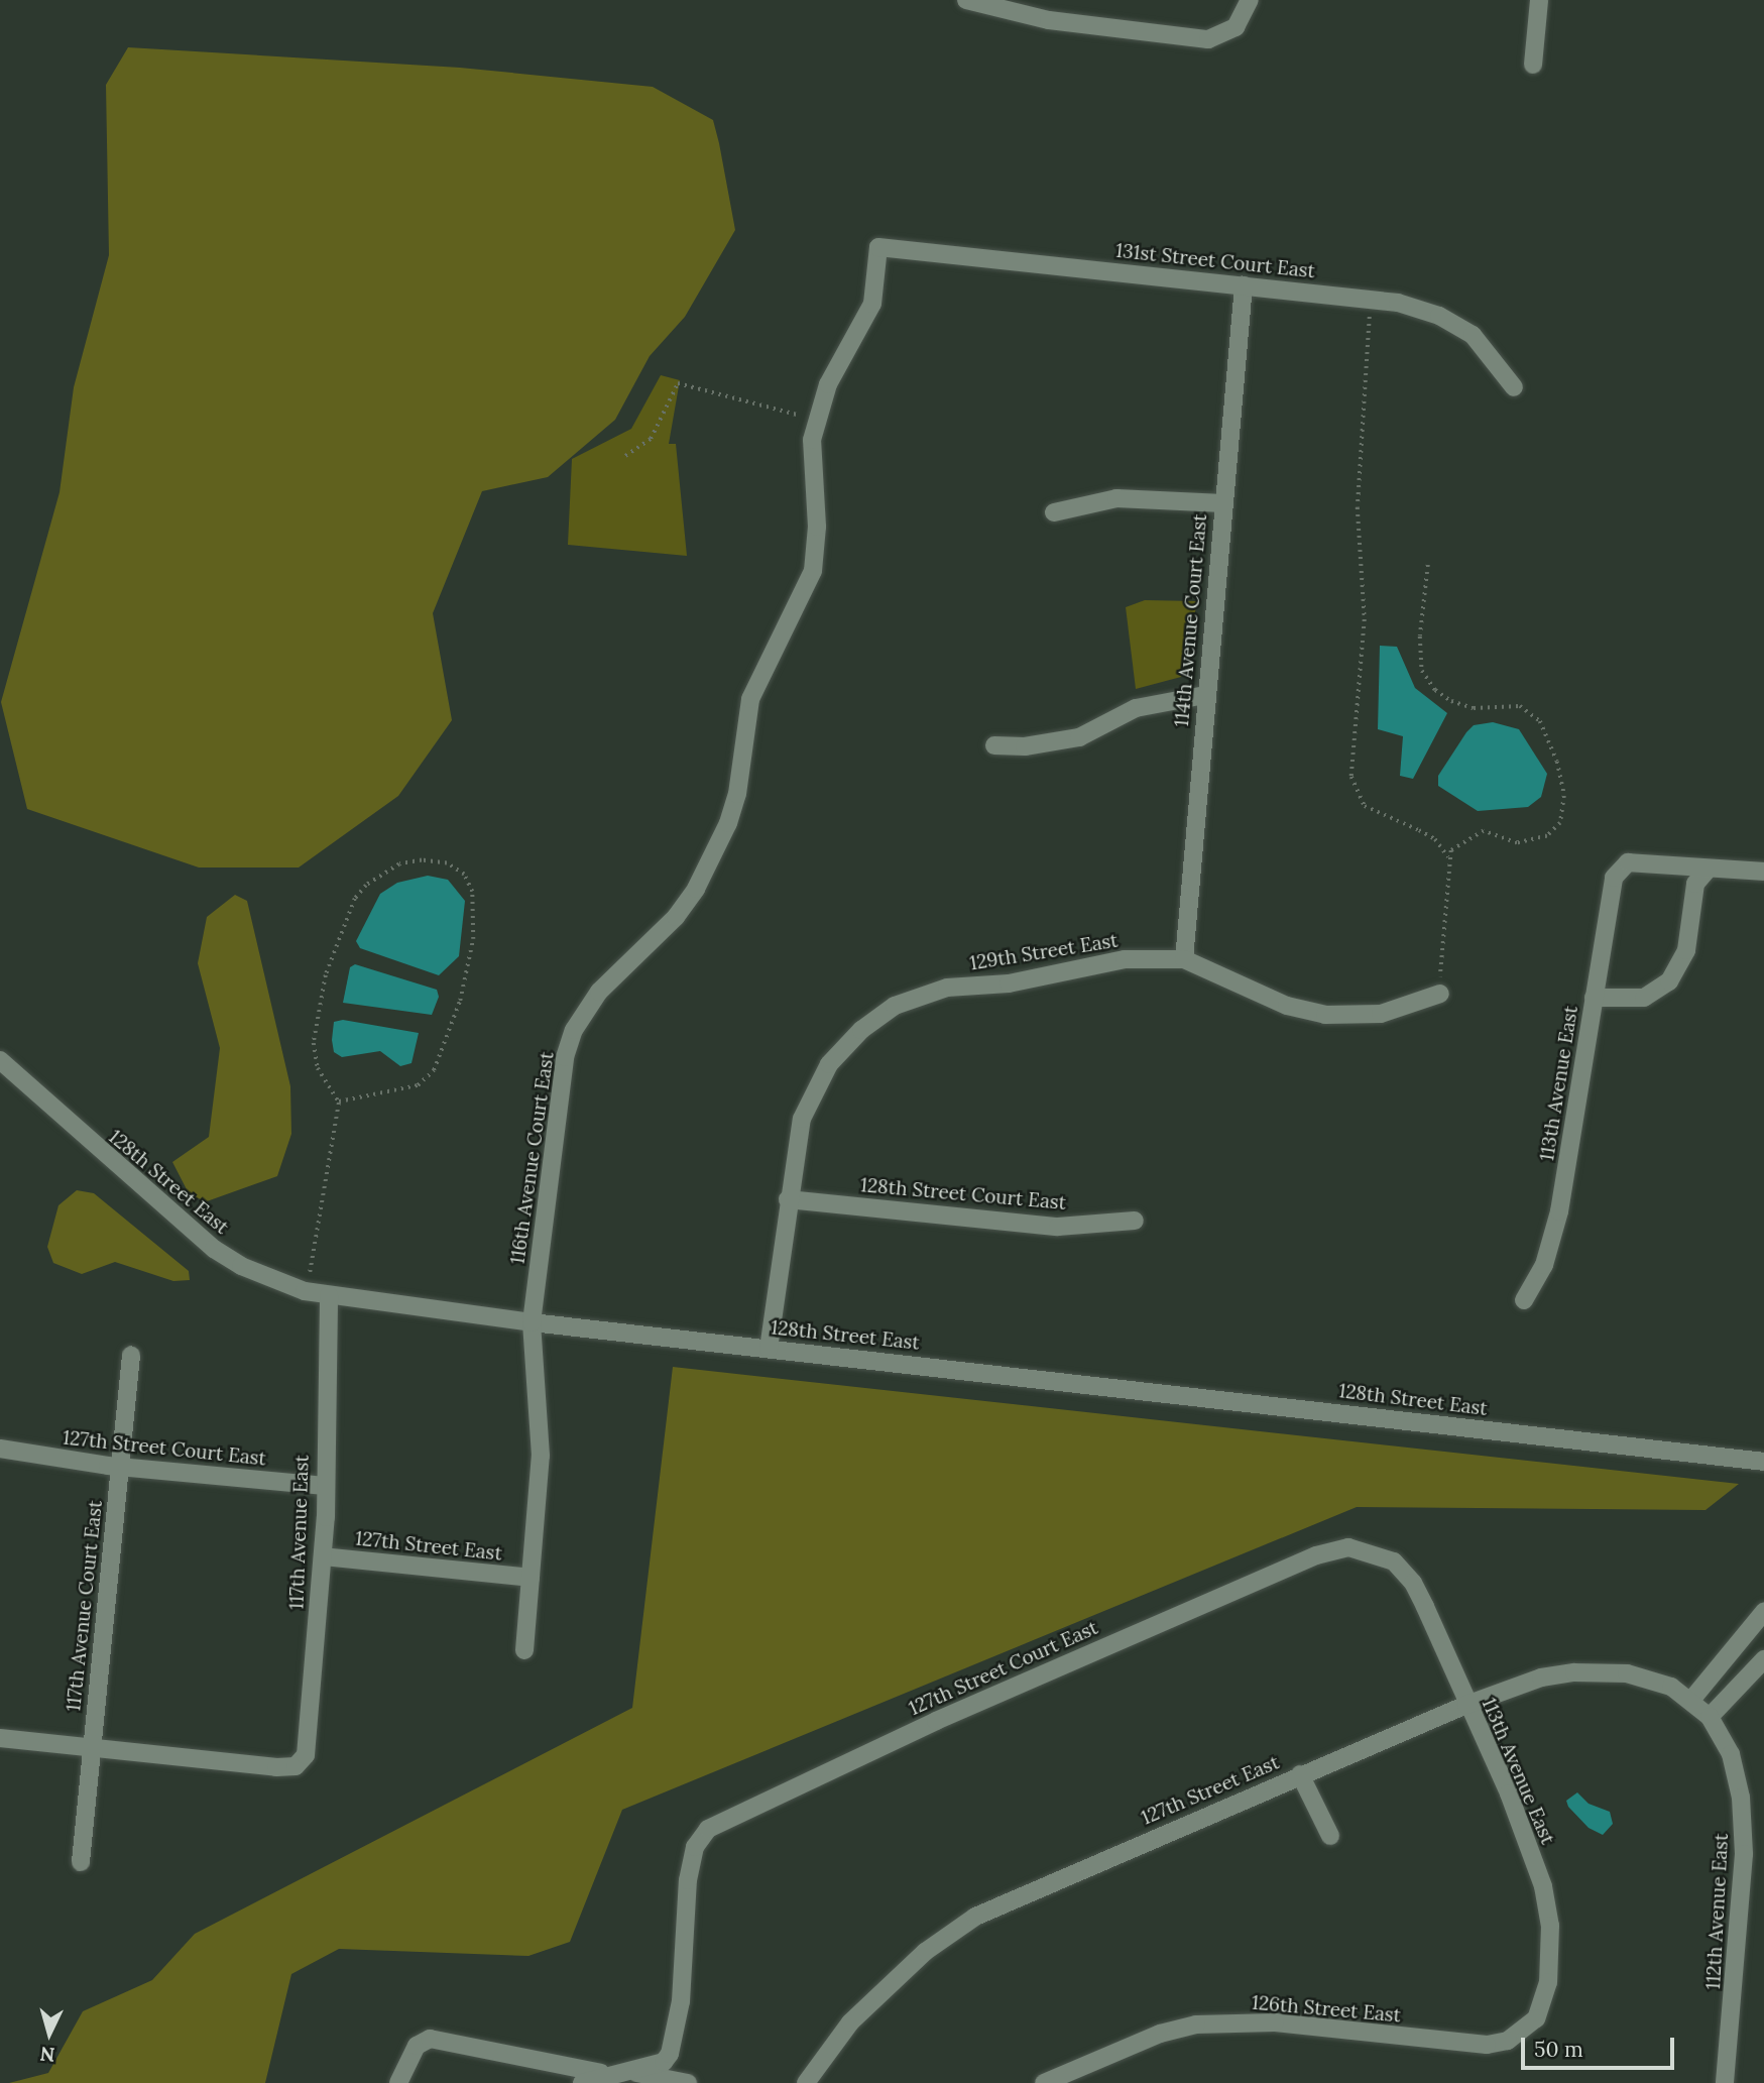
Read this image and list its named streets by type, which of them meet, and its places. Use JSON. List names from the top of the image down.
{
  "streets": {
    "street": [
      "131st Street Court East",
      "114th Avenue Court East",
      "129th Street East",
      "113th Avenue East",
      "116th Avenue Court East",
      "128th Street East",
      "128th Street Court East",
      "127th Street Court East",
      "117th Avenue East",
      "127th Street East",
      "117th Avenue Court East",
      "112th Avenue East",
      "126th Street East"
    ]
  },
  "crossings": [
    ["131st Street Court East", "114th Avenue Court East"],
    ["131st Street Court East", "116th Avenue Court East"],
    ["114th Avenue Court East", "129th Street East"],
    ["129th Street East", "128th Street East"],
    ["129th Street East", "128th Street Court East"],
    ["113th Avenue East", "127th Street Court East"],
    ["113th Avenue East", "127th Street East"],
    ["113th Avenue East", "126th Street East"],
    ["116th Avenue Court East", "128th Street East"],
    ["116th Avenue Court East", "127th Street East"],
    ["128th Street East", "117th Avenue East"],
    ["127th Street Court East", "117th Avenue East"],
    ["127th Street Court East", "117th Avenue Court East"],
    ["117th Avenue East", "127th Street East"],
    ["117th Avenue East", "117th Avenue Court East"],
    ["127th Street East", "112th Avenue East"]
  ],
  "scale_bar": "50 m",
  "north": "bottom"
}
